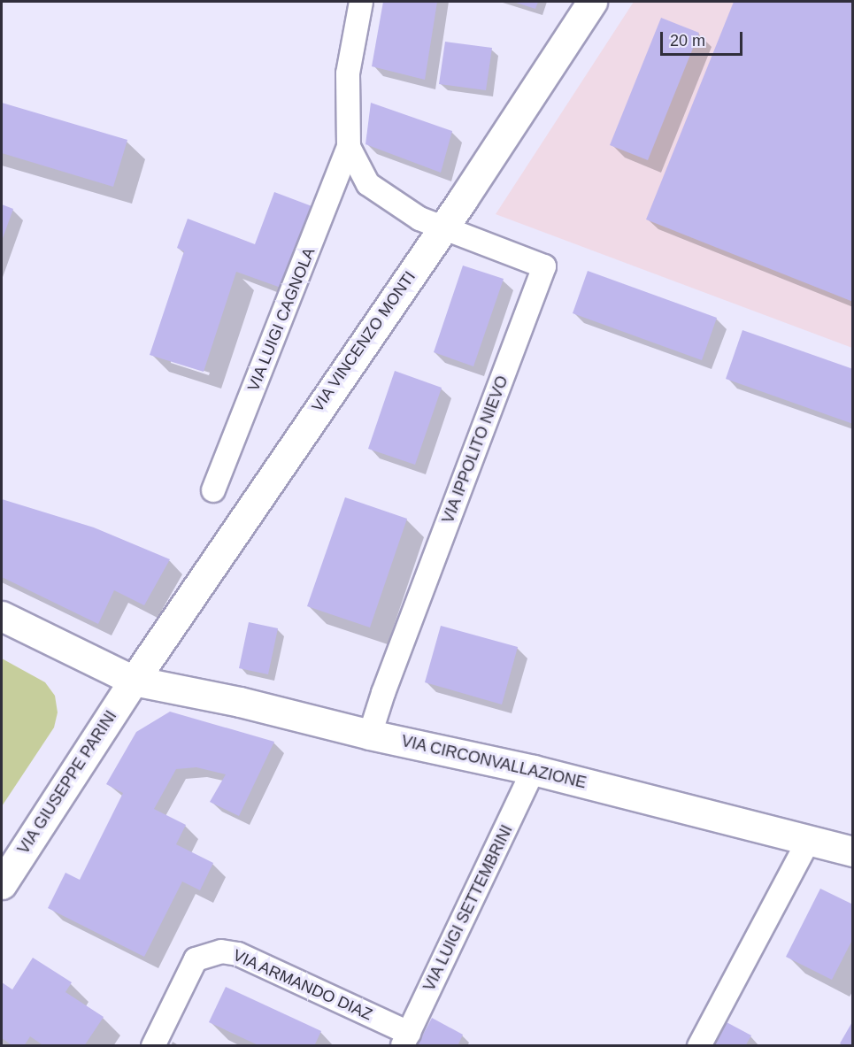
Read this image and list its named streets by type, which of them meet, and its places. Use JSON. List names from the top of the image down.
{
  "streets": {
    "street": [
      "VIA LUIGI CAGNOLA",
      "VIA VINCENZO MONTI",
      "VIA IPPOLITO NIEVO",
      "VIA CIRCONVALLAZIONE",
      "VIA GIUSEPPE PARINI",
      "VIA LUIGI SETTEMBRINI",
      "VIA ARMANDO DIAZ"
    ]
  },
  "crossings": [
    ["VIA LUIGI CAGNOLA", "VIA VINCENZO MONTI"],
    ["VIA LUIGI CAGNOLA", "VIA IPPOLITO NIEVO"],
    ["VIA VINCENZO MONTI", "VIA IPPOLITO NIEVO"],
    ["VIA VINCENZO MONTI", "VIA CIRCONVALLAZIONE"],
    ["VIA VINCENZO MONTI", "VIA GIUSEPPE PARINI"],
    ["VIA IPPOLITO NIEVO", "VIA CIRCONVALLAZIONE"],
    ["VIA CIRCONVALLAZIONE", "VIA GIUSEPPE PARINI"],
    ["VIA CIRCONVALLAZIONE", "VIA LUIGI SETTEMBRINI"],
    ["VIA LUIGI SETTEMBRINI", "VIA ARMANDO DIAZ"]
  ],
  "scale_bar": "20 m"
}
